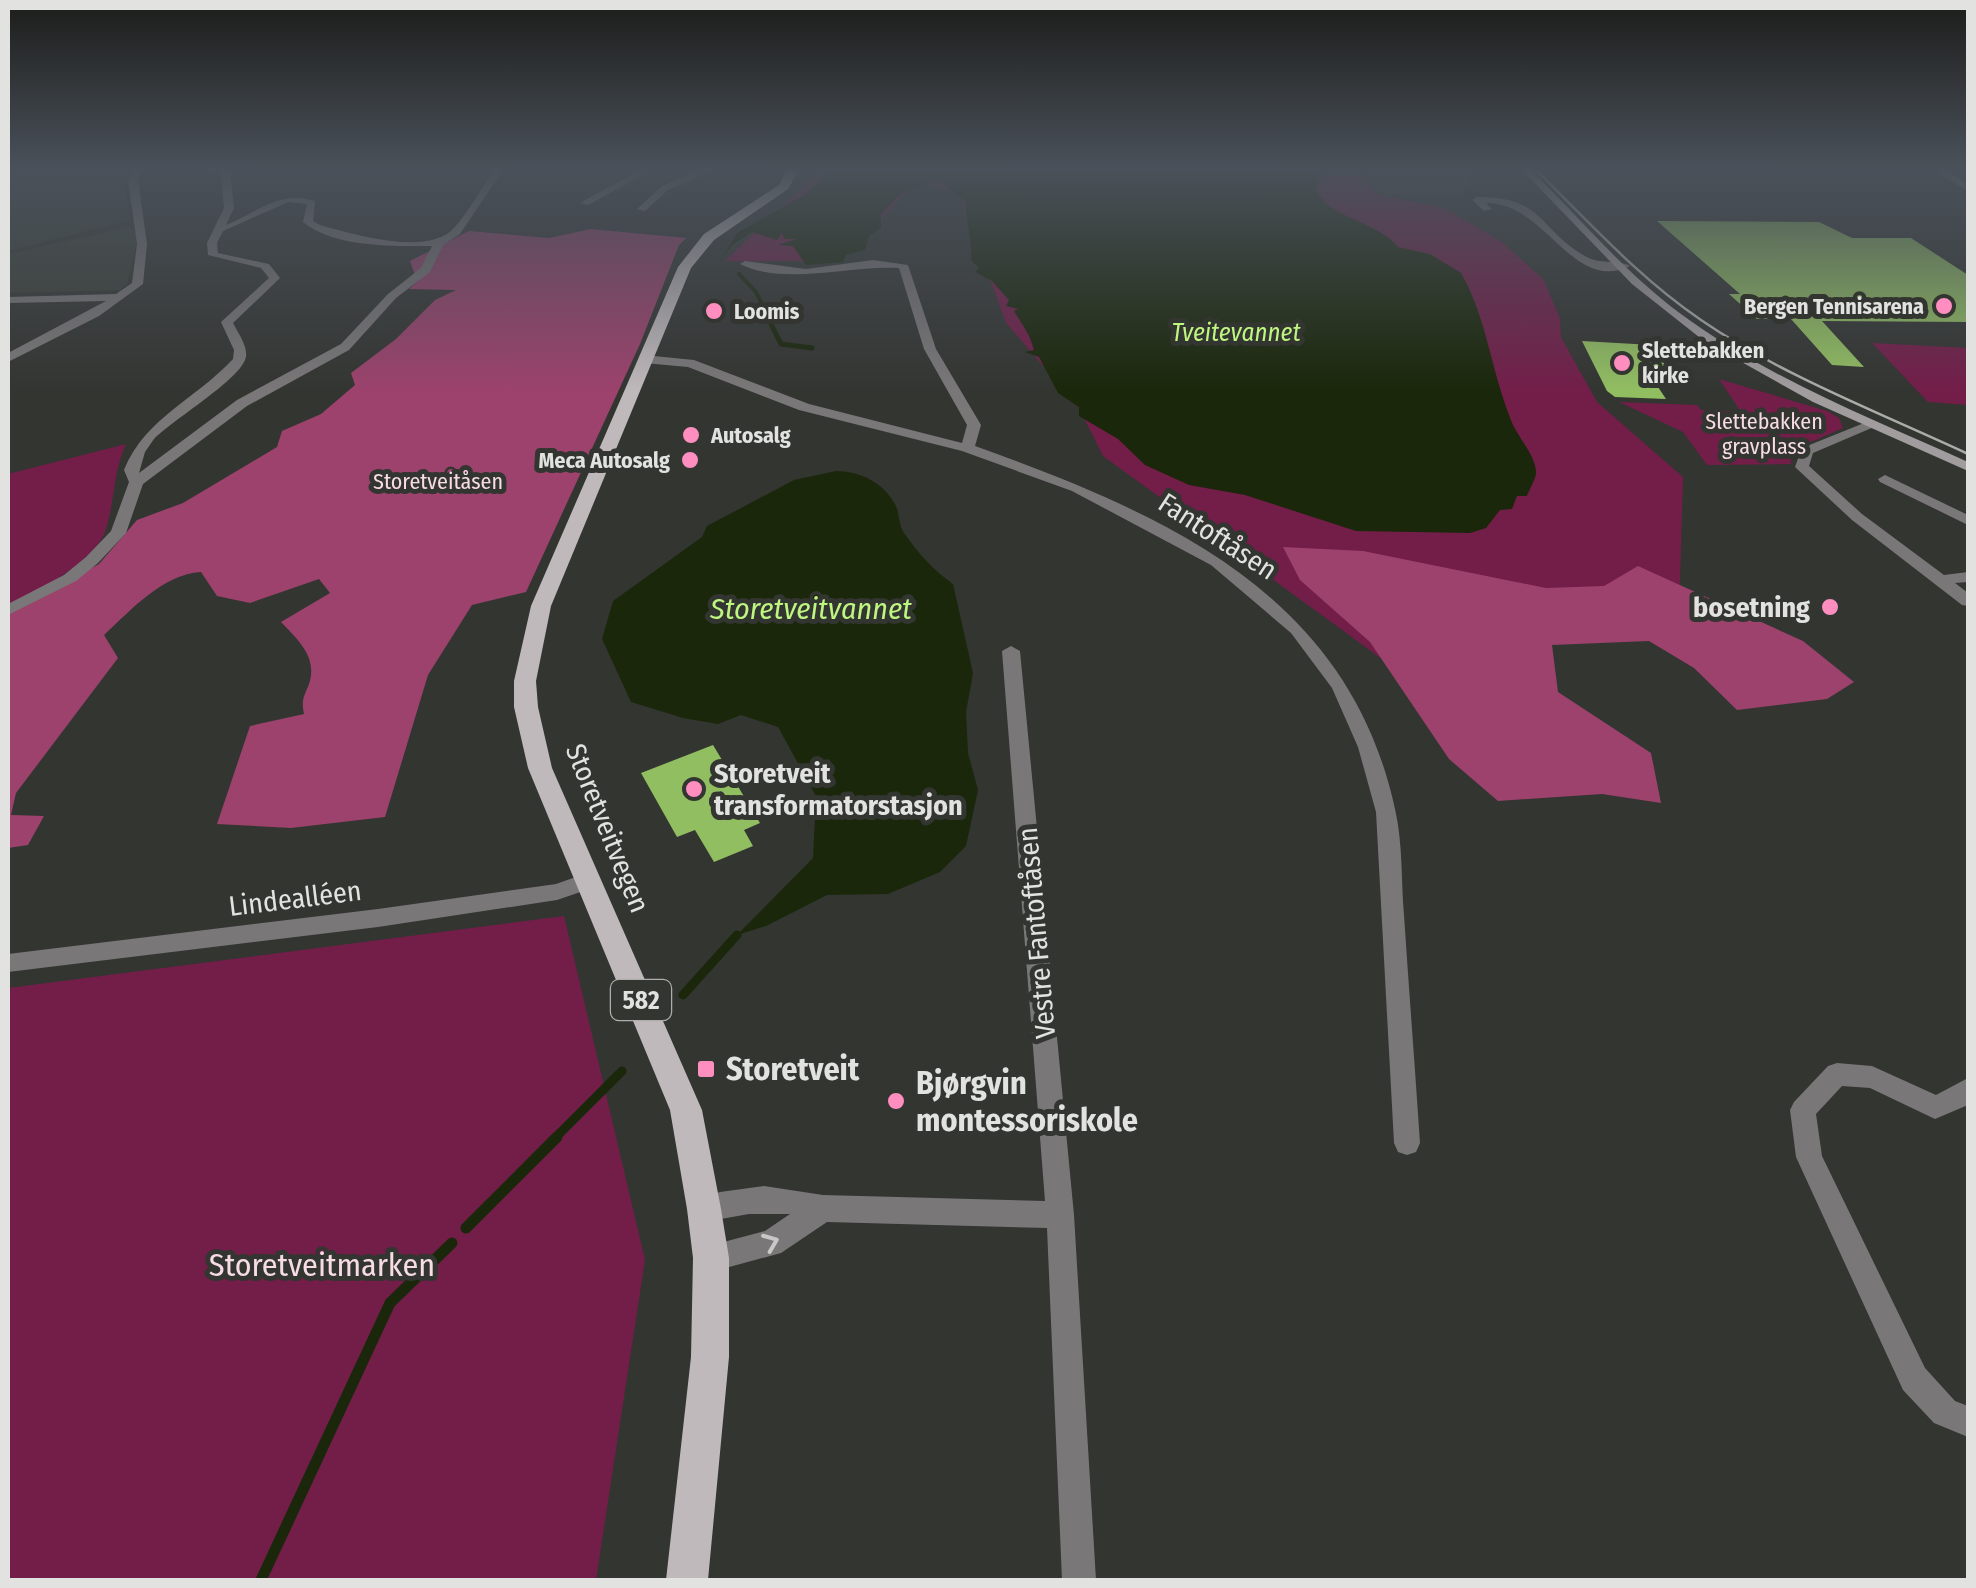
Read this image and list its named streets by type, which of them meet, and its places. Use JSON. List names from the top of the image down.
{
  "streets": {
    "main road": ["Storetveitvegen", "582"],
    "street": ["Fantoftåsen", "Lindealléen", "Vestre Fantoftåsen"]
  },
  "crossings": [
    ["Fantoftåsen", "Storetveitvegen"],
    ["Storetveitvegen", "Lindealléen"]
  ],
  "water": ["Tveitevannet", "Storetveitvannet"],
  "parks": ["Slettebakken gravplass", "Storetveitåsen", "Storetveitmarken"],
  "places": {
    "other": [
      "Bergen Tennisarena",
      "Loomis",
      "Slettebakken kirke",
      "Autosalg",
      "Meca Autosalg",
      "bosetning",
      "Storetveit transformatorstasjon",
      "Bjørgvin montessoriskole"
    ],
    "transit": ["Storetveit"]
  }
}
